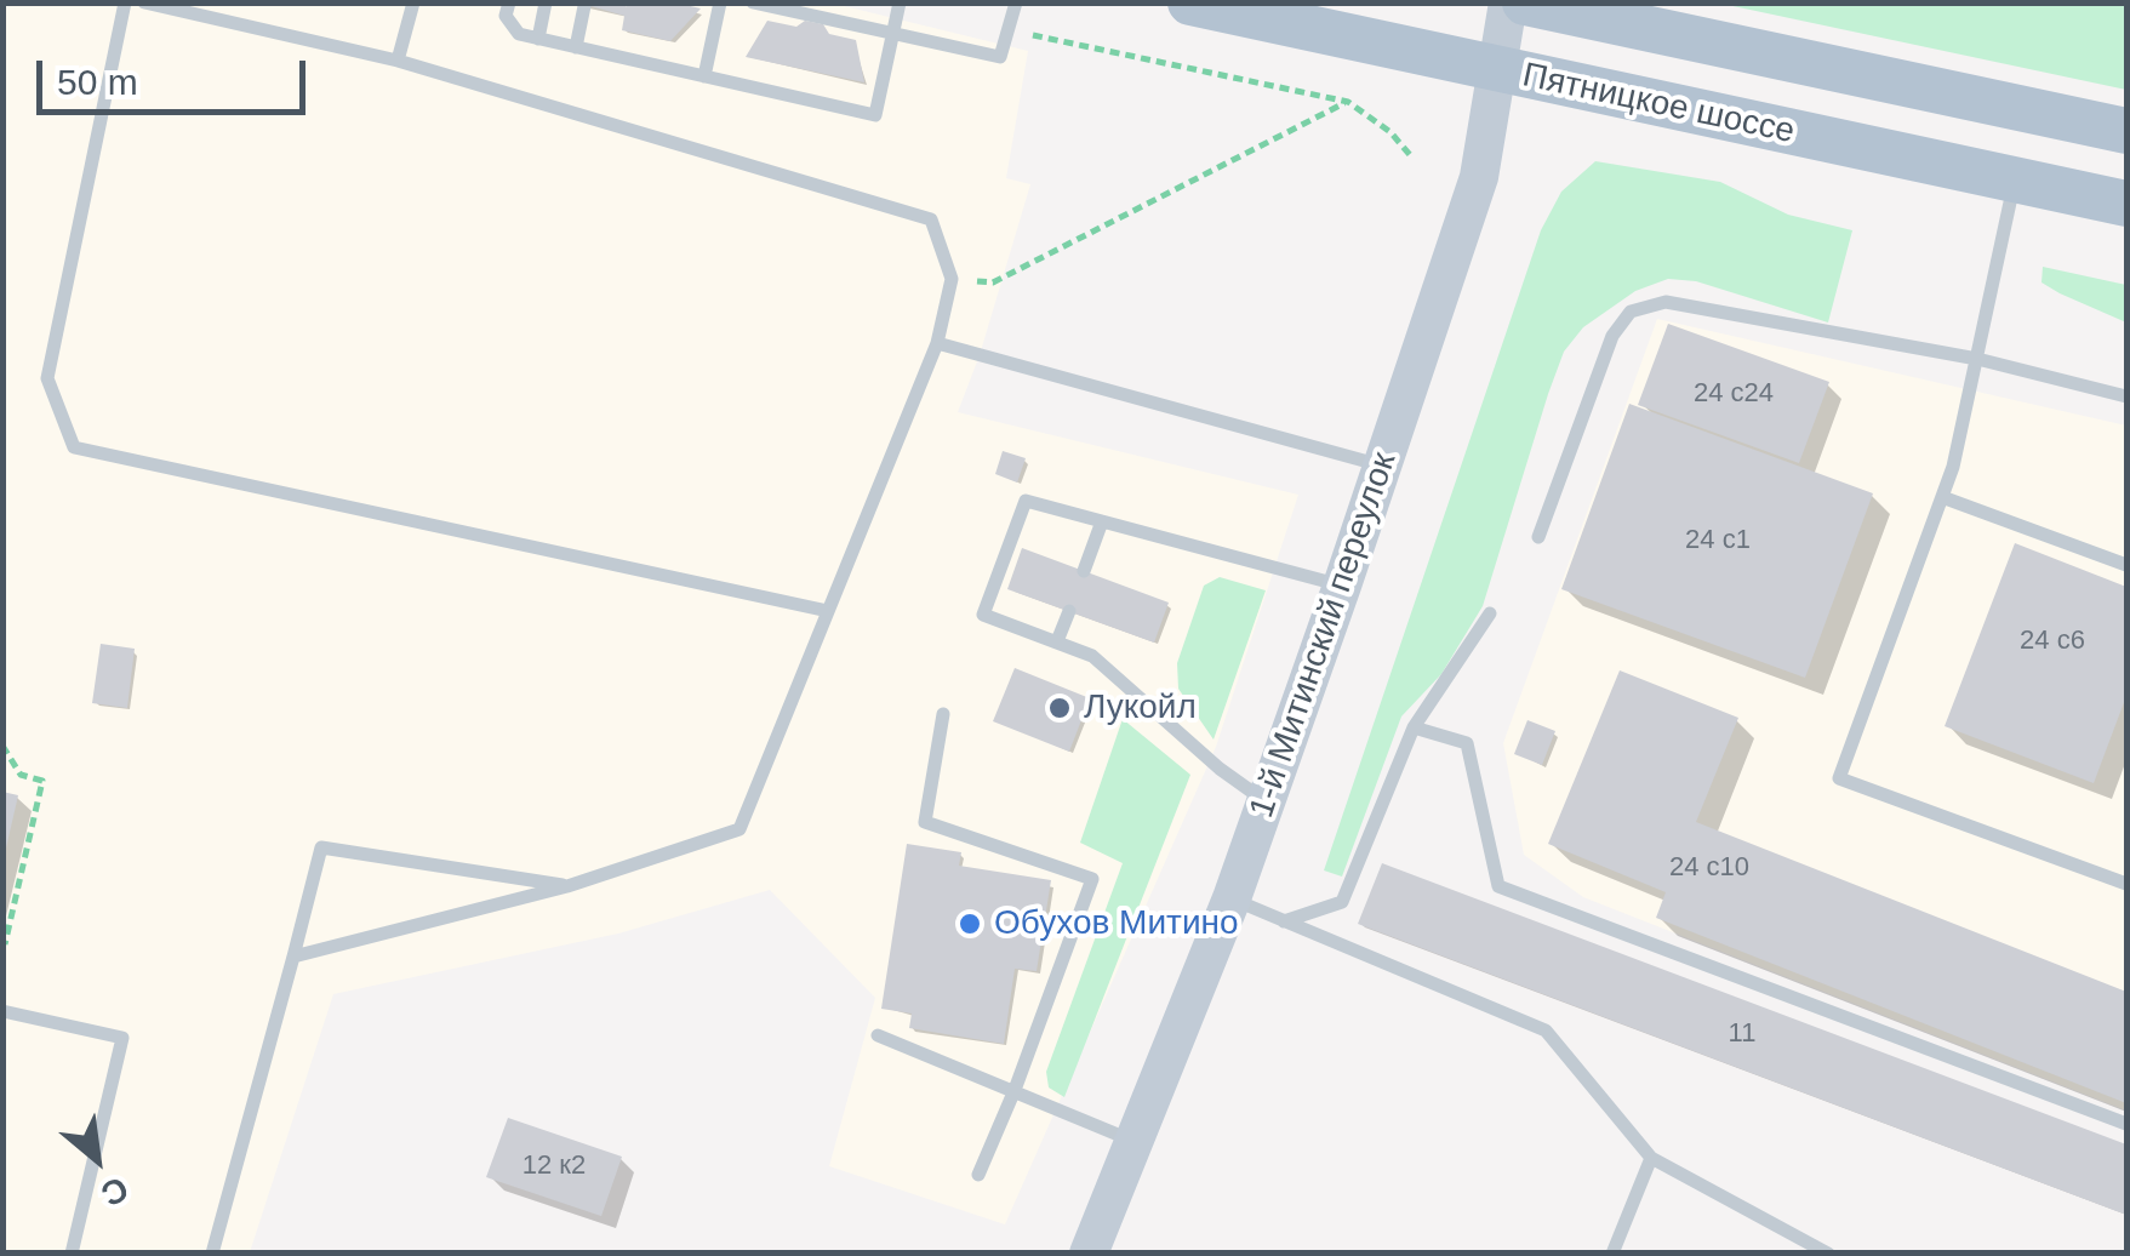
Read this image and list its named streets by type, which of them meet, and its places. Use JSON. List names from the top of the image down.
{
  "streets": {
    "main road": ["Пятницкое шоссе", "1-й Митинский переулок"]
  },
  "crossings": [
    ["Пятницкое шоссе", "1-й Митинский переулок"]
  ],
  "places": ["Лукойл", "Обухов Митино"],
  "house_numbers": [
    "24 с24",
    "24 с1",
    "24 с6",
    "24 с10",
    "11",
    "12 к2"
  ],
  "scale_bar": "50 m",
  "north": "bottom right"
}
